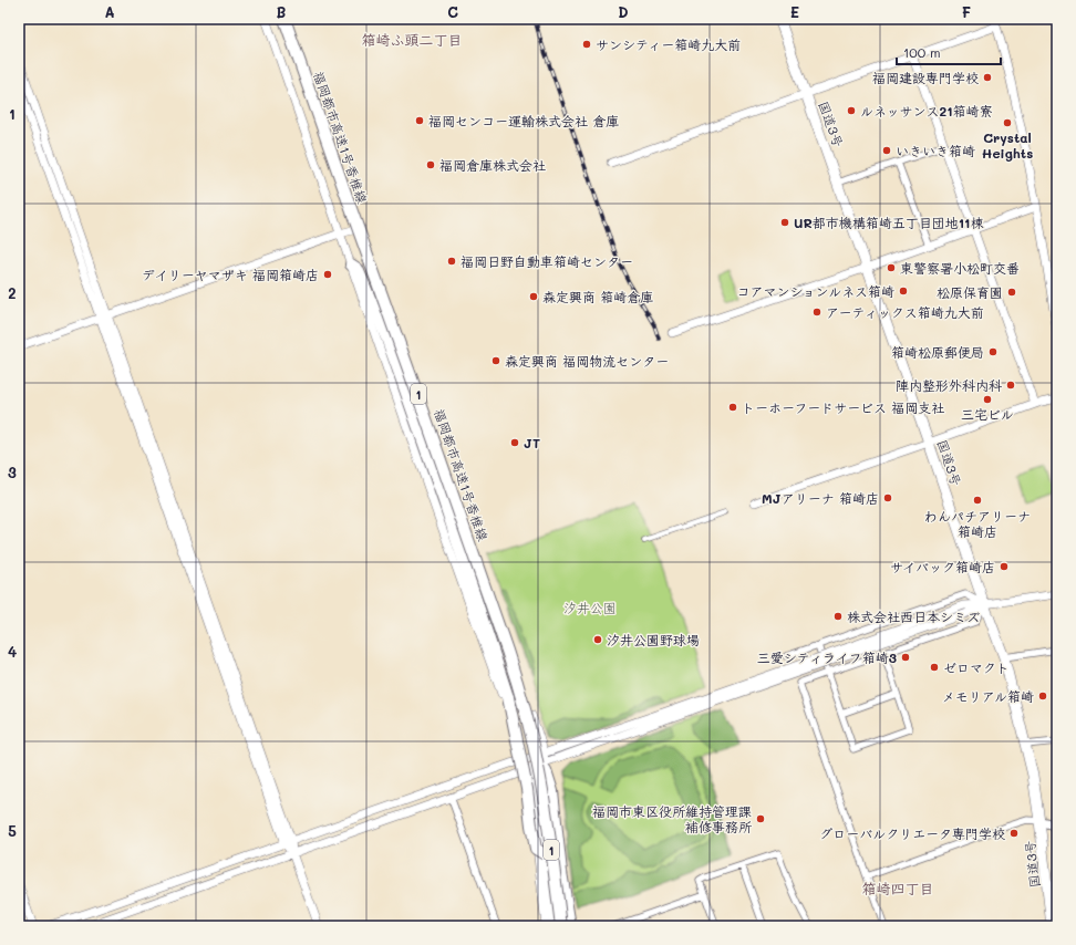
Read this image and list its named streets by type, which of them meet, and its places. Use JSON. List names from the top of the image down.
{
  "streets": {
    "highway": ["国道3号", "福岡都市高速1号香椎線", "1"]
  },
  "districts": ["箱崎ふ頭二丁目", "箱崎四丁目"],
  "parks": ["汐井公園"],
  "places": [
    "サンシティー箱崎九大前",
    "福岡建設専門学校",
    "ルネッサンス21箱崎寮",
    "福岡センコー運輸株式会社 倉庫",
    "Crystal Heights",
    "いきいき箱崎",
    "福岡倉庫株式会社",
    "UR都市機構箱崎五丁目団地11棟",
    "福岡日野自動車箱崎センター",
    "東警察署小松町交番",
    "デイリーヤマザキ 福岡箱崎店",
    "コアマンションルネス箱崎",
    "松原保育園",
    "森定興商 箱崎倉庫",
    "アーティックス箱崎九大前",
    "箱崎松原郵便局",
    "森定興商 福岡物流センター",
    "陣内整形外科内科",
    "三宅ビル",
    "トーホーフードサービス 福岡支社",
    "JT",
    "MJアリーナ 箱崎店",
    "わんパチアリーナ 箱崎店",
    "サイバック箱崎店",
    "株式会社西日本シミズ",
    "汐井公園野球場",
    "三愛シティライフ箱崎3",
    "ゼロマクト",
    "メモリアル箱崎",
    "福岡市東区役所維持管理課 補修事務所",
    "グローバルクリエータ専門学校"
  ],
  "scale_bar": "100 m",
  "grid": {
    "columns": [
      "A",
      "B",
      "C",
      "D",
      "E",
      "F"
    ],
    "rows": [
      "1",
      "2",
      "3",
      "4",
      "5"
    ]
  }
}
